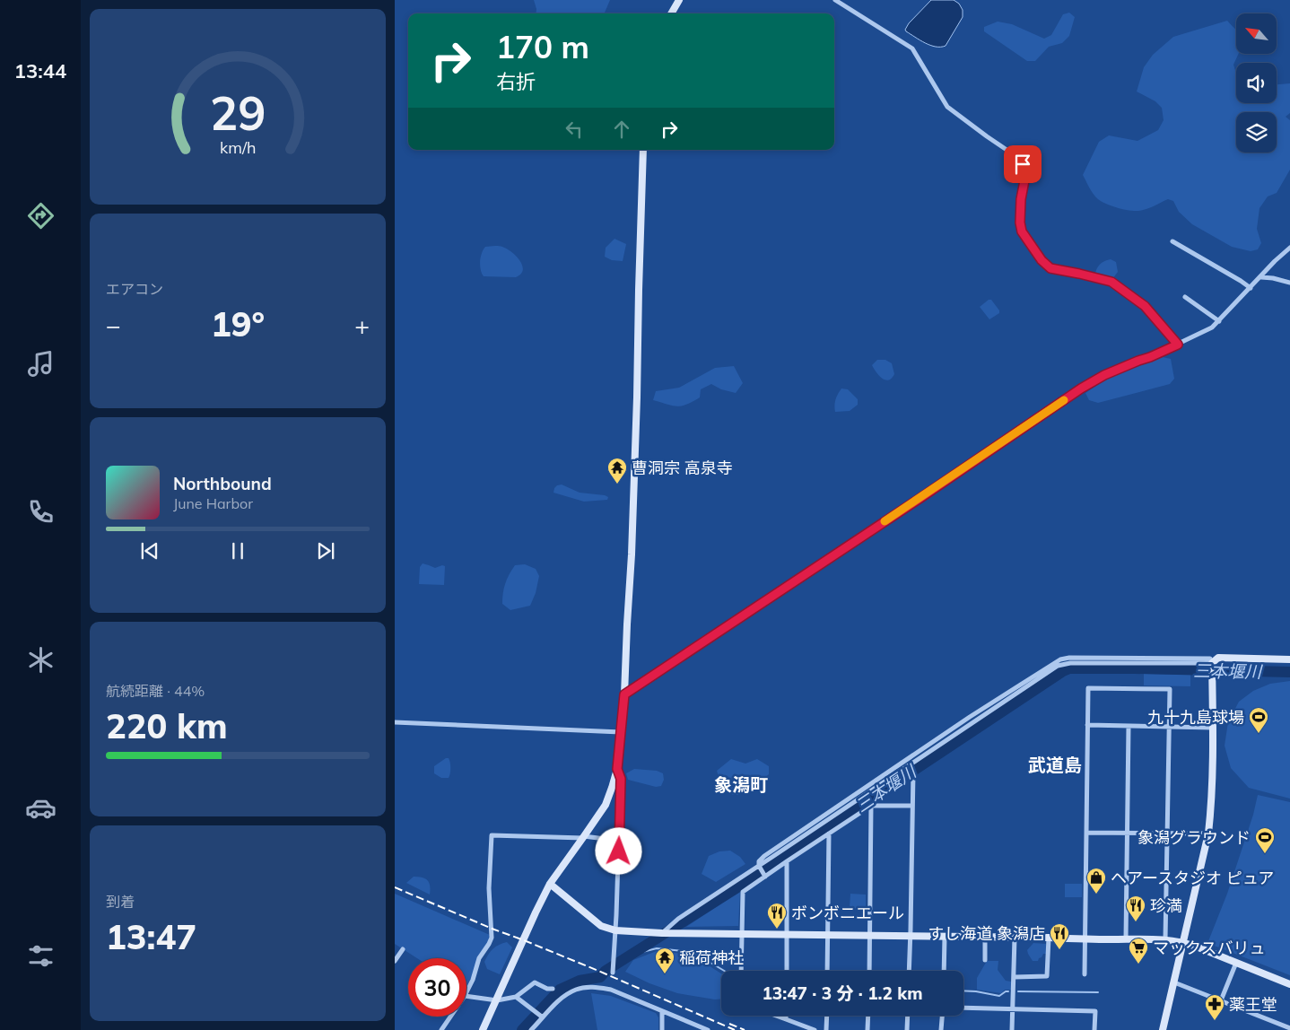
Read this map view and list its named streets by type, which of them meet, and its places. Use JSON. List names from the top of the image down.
{
  "districts": ["武道島", "象潟町"],
  "water": ["三本堰川"],
  "places": {
    "temple": ["曹洞宗 高泉寺", "稲荷神社"],
    "sports": ["九十九島球場", "象潟グラウンド"],
    "shop": ["ヘアースタジオ ピュア"],
    "restaurant": ["珍満", "ボンボニエール", "すし海道 象潟店"],
    "supermarket": ["マックスバリュ"],
    "pharmacy": ["薬王堂"]
  },
  "north": "top left",
  "page": {
    "tabs": "13:44",
    "turn": ["170 m", "右折"],
    "tile": [
      "エアコン",
      ["航続距離 · 44%", "220 km"],
      ["到着", "13:47"]
    ],
    "heat": ["−", "19°", "+"],
    "song": ["Northbound", "June Harbor"],
    "limit": "30",
    "trip": "13:47 · 3 分 · 1.2 km",
    "gauge": ["29", "km/h"]
  }
}
